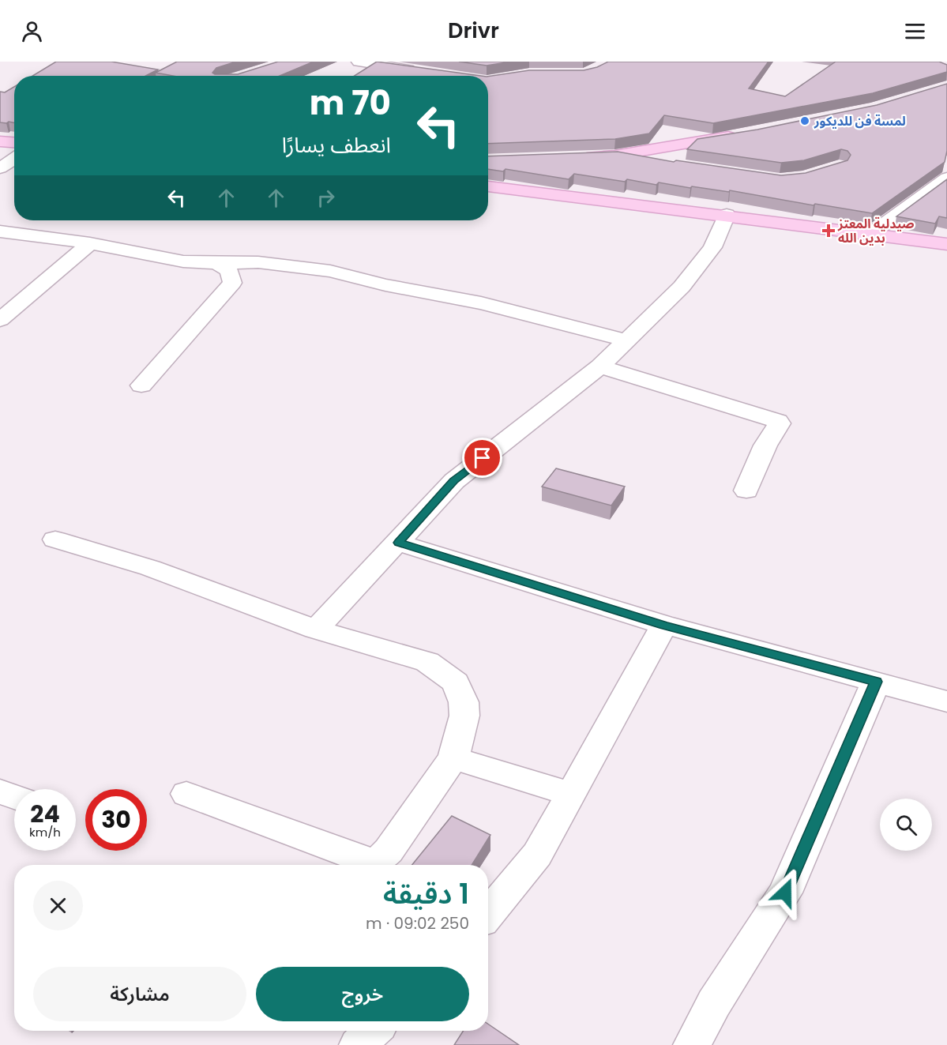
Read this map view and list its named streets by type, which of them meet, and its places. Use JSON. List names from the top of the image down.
{
  "places": {
    "other": ["لمسة فن للديكور"],
    "health": ["صيدلية المعتز بدين الله"]
  },
  "page": {
    "header": "Drivr",
    "turn": ["70 m", "انعطف يسارًا"],
    "speed": "24 km/h",
    "limit": "30",
    "heading": ["1 دقيقة", "250 m · 09:02"],
    "buttons": ["خروج", "مشاركة"]
  }
}
